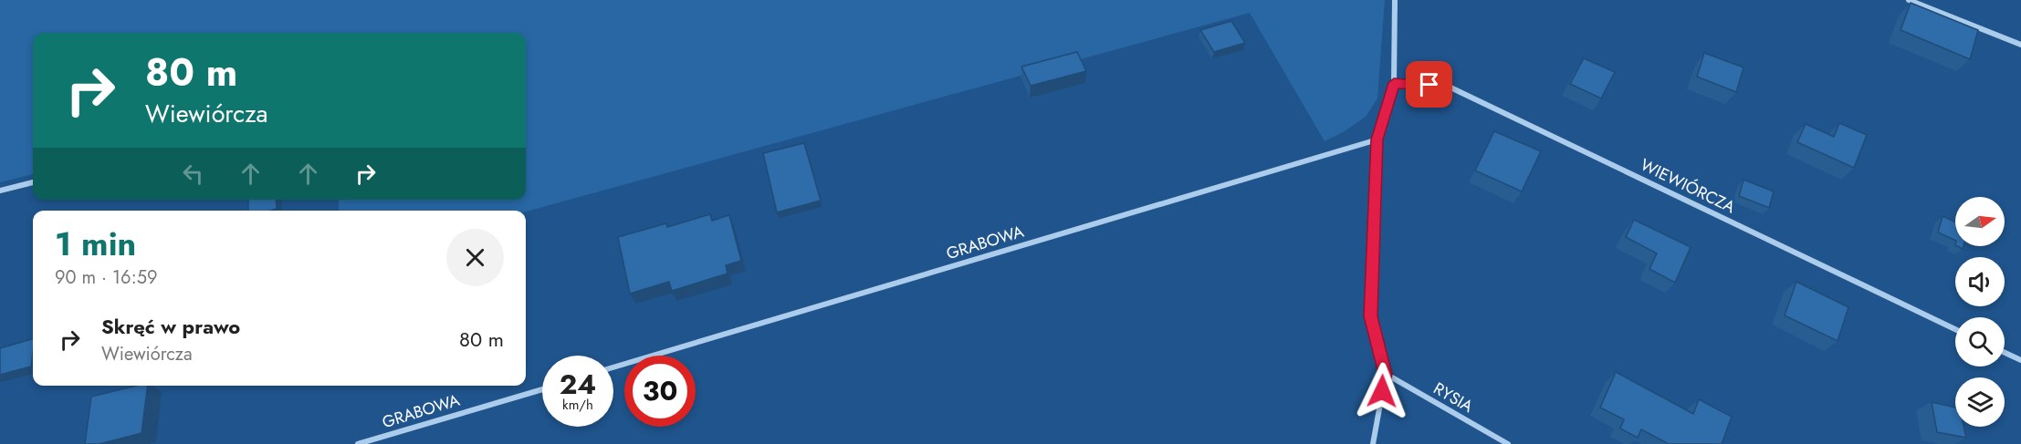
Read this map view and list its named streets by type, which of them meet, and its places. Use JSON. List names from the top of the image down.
{
  "streets": {
    "street": ["WIEWIÓRCZA", "GRABOWA", "RYSIA"]
  },
  "north": "right",
  "page": {
    "turn": ["80 m", "Wiewiórcza"],
    "heading": ["1 min", "90 m · 16:59"],
    "list": [
      {
        "name": "Skręć w prawo",
        "note": "Wiewiórcza",
        "value": "80 m"
      }
    ],
    "speed": "24 km/h",
    "limit": "30"
  }
}
